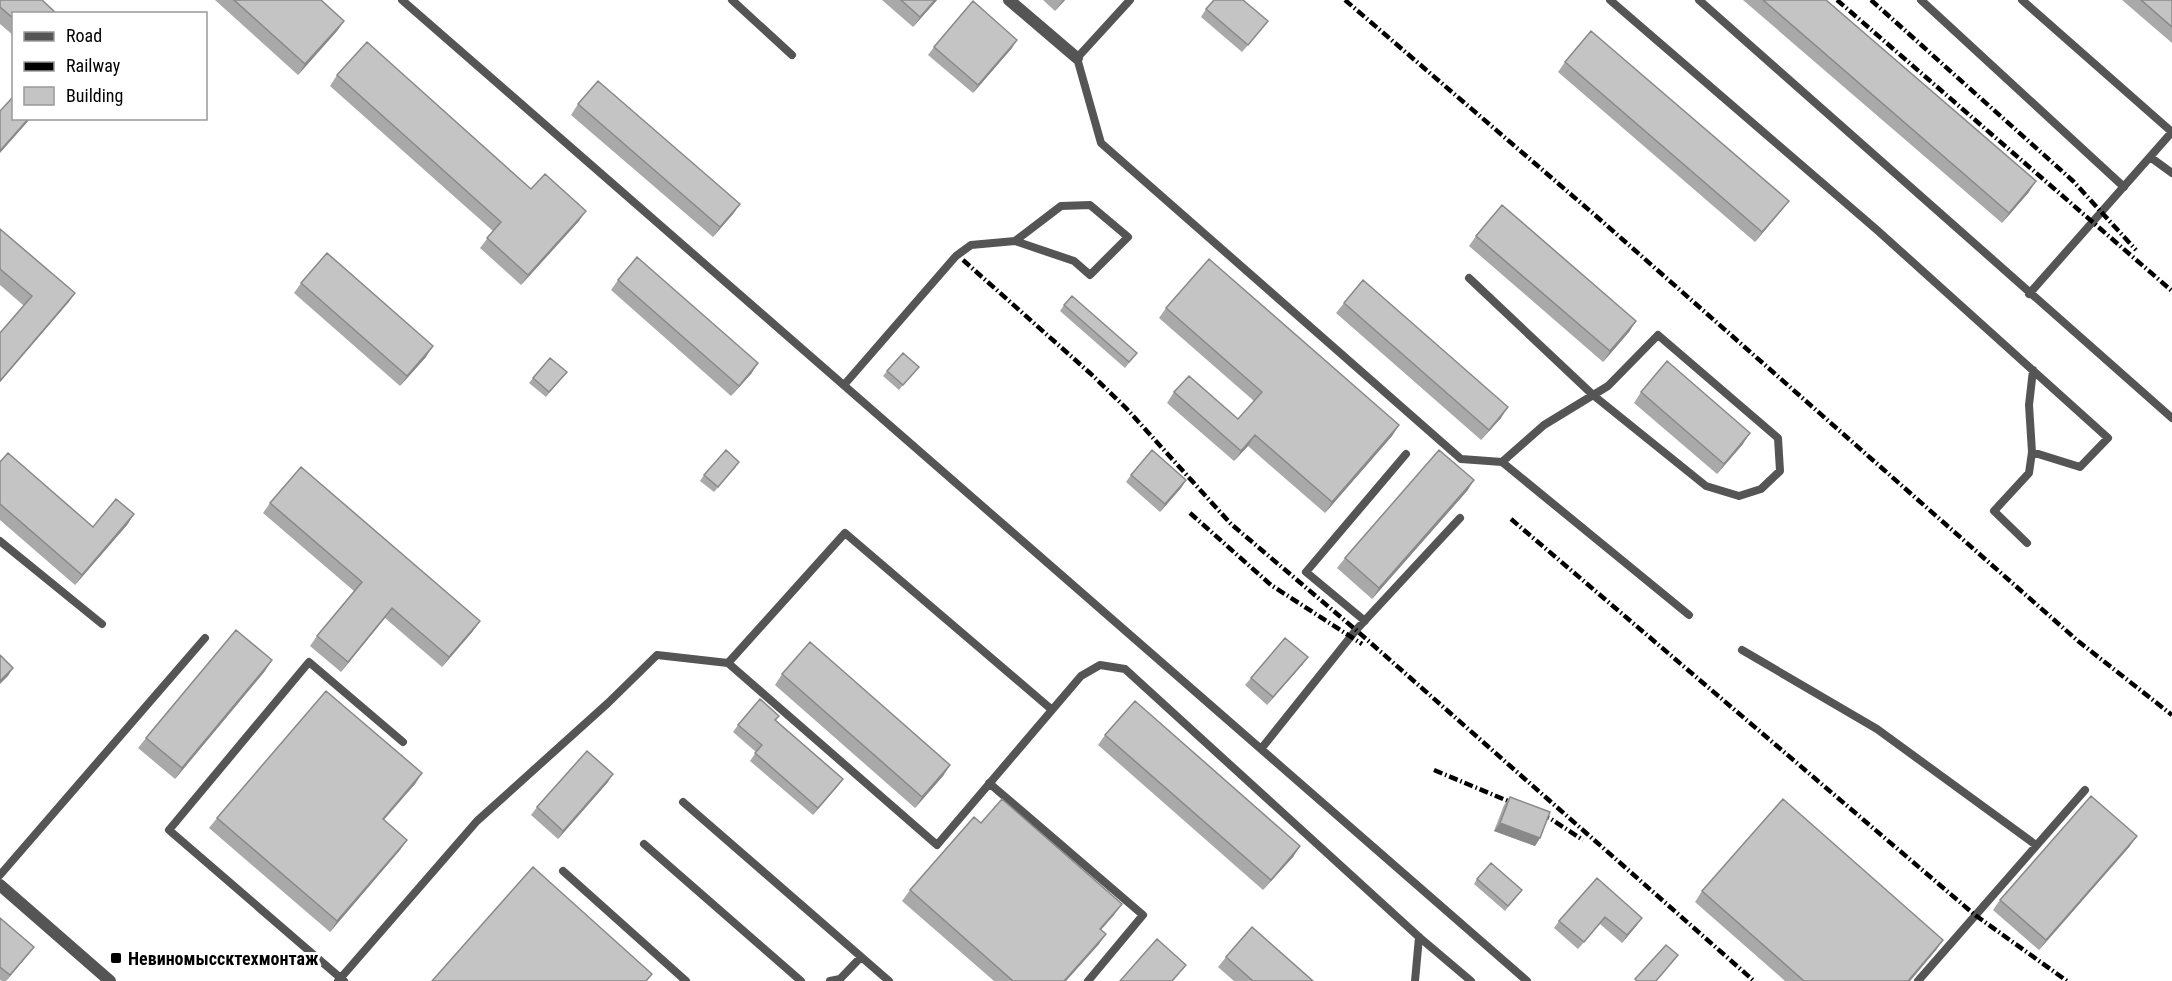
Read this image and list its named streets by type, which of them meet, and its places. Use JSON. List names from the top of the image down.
{
  "places": {
    "transit": ["Невиномыссктехмонтаж"]
  },
  "legend": ["Road", "Railway", "Building"]
}
